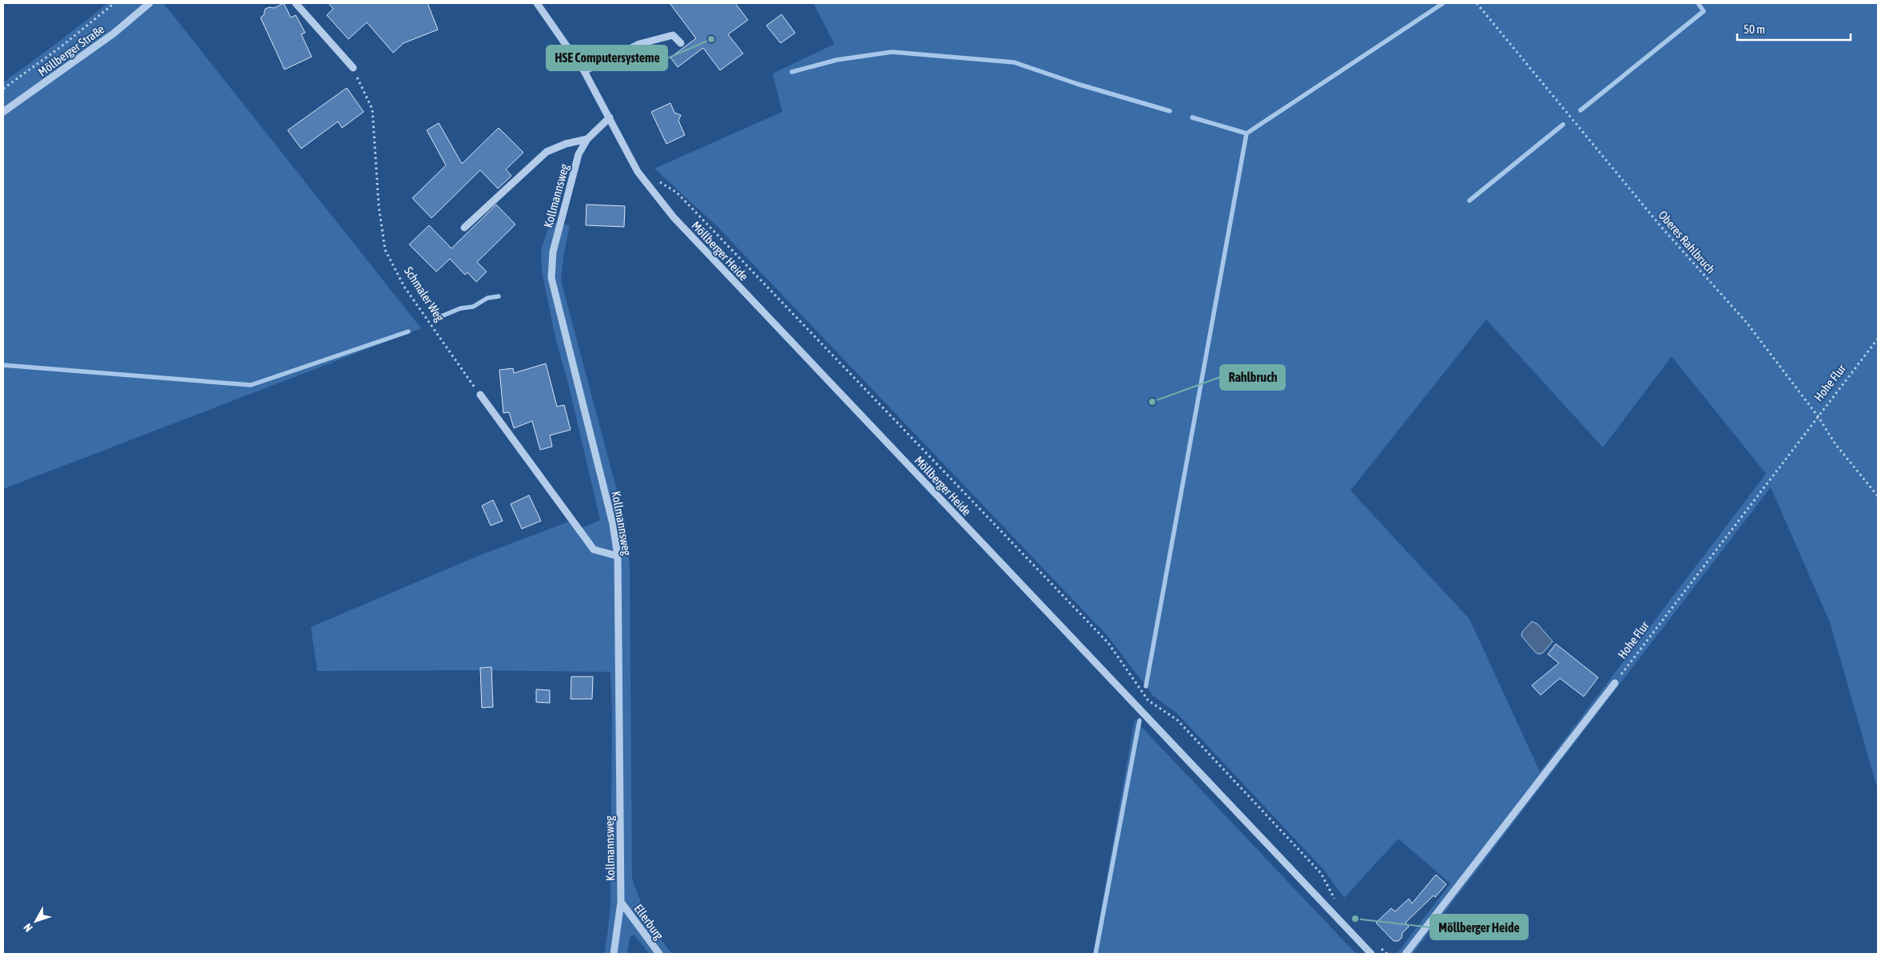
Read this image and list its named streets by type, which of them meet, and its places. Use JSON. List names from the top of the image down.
{
  "streets": {
    "street": [
      "Möllberger Straße",
      "Kollmannsweg",
      "Möllberger Heide",
      "Ellerburg"
    ],
    "path": ["Oberes Rahlbruch", "Schmaler Weg", "Hohe Flur"]
  },
  "crossings": [
    ["Kollmannsweg", "Möllberger Heide"],
    ["Kollmannsweg", "Ellerburg"],
    ["Oberes Rahlbruch", "Hohe Flur"]
  ],
  "places": ["HSE Computersysteme", "Rahlbruch", "Möllberger Heide"],
  "scale_bar": "50 m",
  "north": "bottom left"
}
